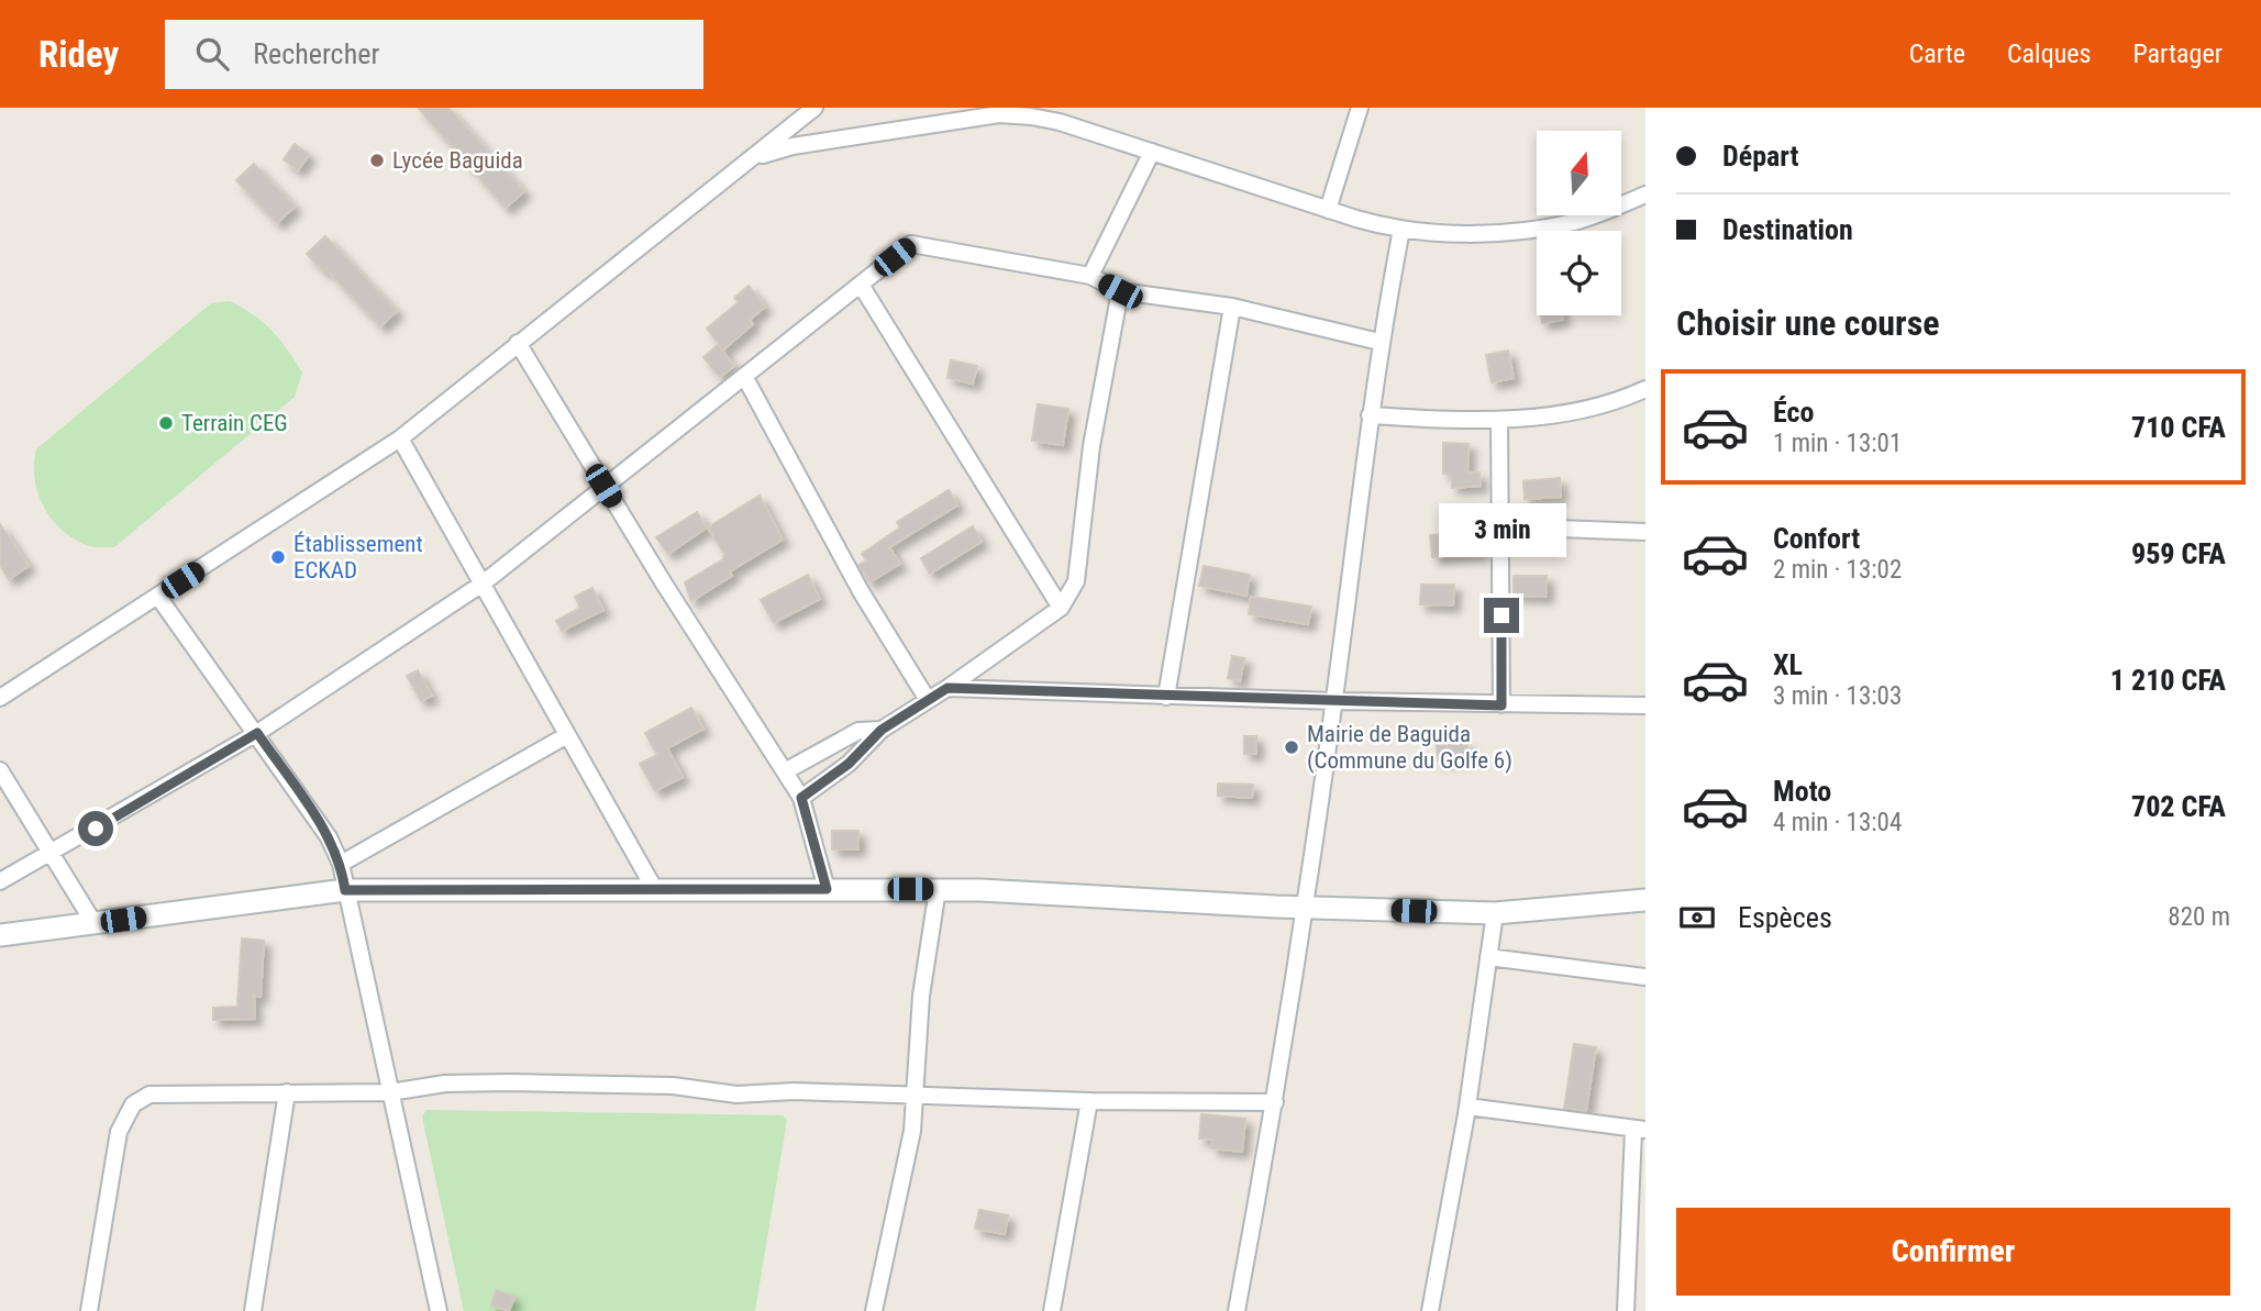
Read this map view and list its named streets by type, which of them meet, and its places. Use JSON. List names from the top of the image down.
{
  "places": [
    "Lycée Baguida",
    "Terrain CEG",
    "Établissement ECKAD",
    "Mairie de Baguida (Commune du Golfe 6)"
  ],
  "north": "top",
  "page": {
    "header": "Ridey",
    "search": "Rechercher",
    "nav": ["Carte", "Calques", "Partager"],
    "banner": ["Départ", "Destination"],
    "heading": "Choisir une course",
    "list": [
      {
        "name": "Éco",
        "note": "1 min · 13:01",
        "value": "710 CFA"
      },
      {
        "name": "Confort",
        "note": "2 min · 13:02",
        "value": "959 CFA"
      },
      {
        "name": "XL",
        "note": "3 min · 13:03",
        "value": "1 210 CFA"
      },
      {
        "name": "Moto",
        "note": "4 min · 13:04",
        "value": "702 CFA"
      }
    ],
    "bubble": "3 min",
    "pay": ["Espèces", "820 m"],
    "buttons": "Confirmer"
  }
}
